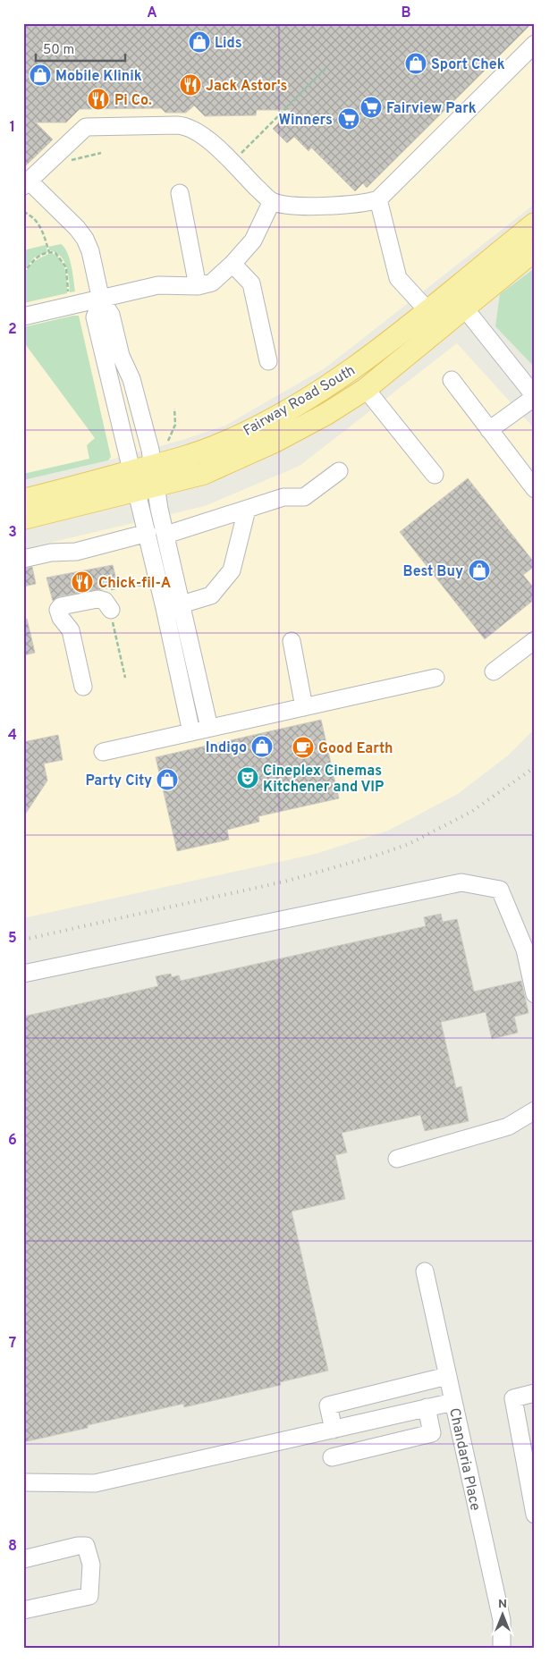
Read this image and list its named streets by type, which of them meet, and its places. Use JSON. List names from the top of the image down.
{
  "streets": {
    "main road": ["Fairway Road South"],
    "street": ["Chandaria Place"]
  },
  "places": {
    "shop": [
      "Lids",
      "Sport Chek",
      "Mobile Klinik",
      "Best Buy",
      "Indigo",
      "Party City"
    ],
    "restaurant": ["Jack Astor's", "Pi Co.", "Chick-fil-A"],
    "supermarket": ["Fairview Park", "Winners"],
    "cafe": ["Good Earth"],
    "theatre": ["Cineplex Cinemas Kitchener and VIP"]
  },
  "scale_bar": "50 m",
  "north": "top",
  "grid": {
    "columns": ["A", "B"],
    "rows": [
      "1",
      "2",
      "3",
      "4",
      "5",
      "6",
      "7",
      "8"
    ]
  }
}
